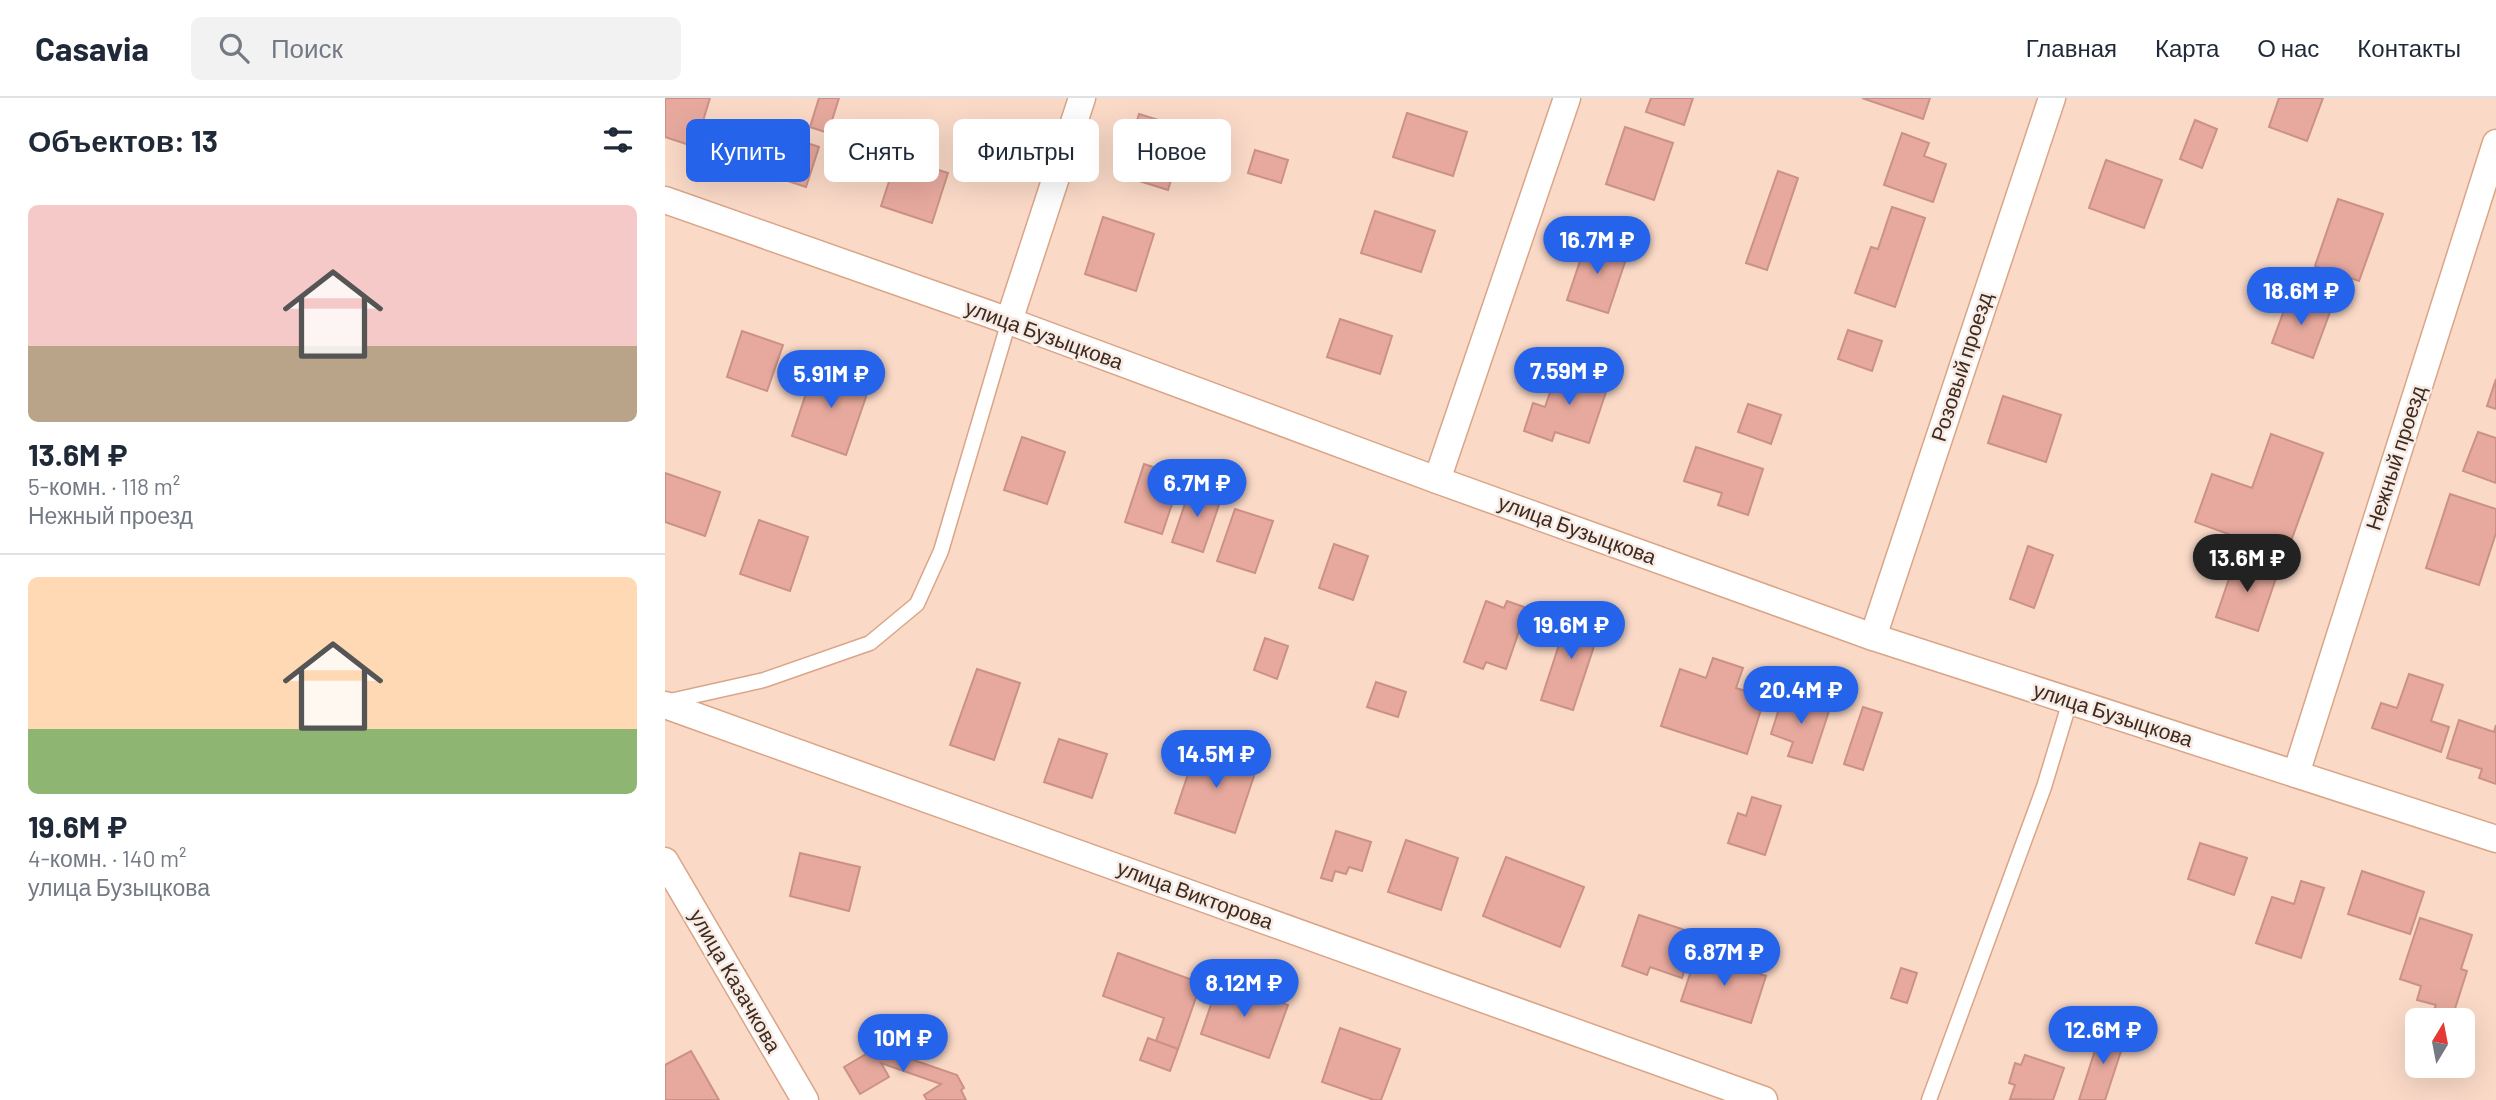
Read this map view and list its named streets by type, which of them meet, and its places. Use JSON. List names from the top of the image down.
{
  "streets": {
    "street": [
      "улица Бузыцкова",
      "Розовый проезд",
      "Нежный проезд",
      "улица Викторова",
      "улица Казачкова"
    ]
  },
  "crossings": [
    ["улица Бузыцкова", "Розовый проезд"],
    ["улица Бузыцкова", "Нежный проезд"]
  ],
  "north": "top",
  "page": {
    "header": "Casavia",
    "search": "Поиск",
    "nav": [
      "Главная",
      "Карта",
      "О нас",
      "Контакты"
    ],
    "heading": "Объектов: 13",
    "chip": [
      "Купить",
      "Снять",
      "Фильтры",
      "Новое"
    ],
    "list": [
      {
        "name": "13.6M ₽",
        "note": "5-комн. · 118 m² · Нежный проезд"
      },
      {
        "name": "19.6M ₽",
        "note": "4-комн. · 140 m² · улица Бузыцкова"
      }
    ],
    "price": [
      "16.7M ₽",
      "18.6M ₽",
      "7.59M ₽",
      "5.91M ₽",
      "6.7M ₽",
      "13.6M ₽",
      "19.6M ₽",
      "20.4M ₽",
      "14.5M ₽",
      "6.87M ₽",
      "8.12M ₽",
      "12.6M ₽",
      "10M ₽"
    ]
  }
}
